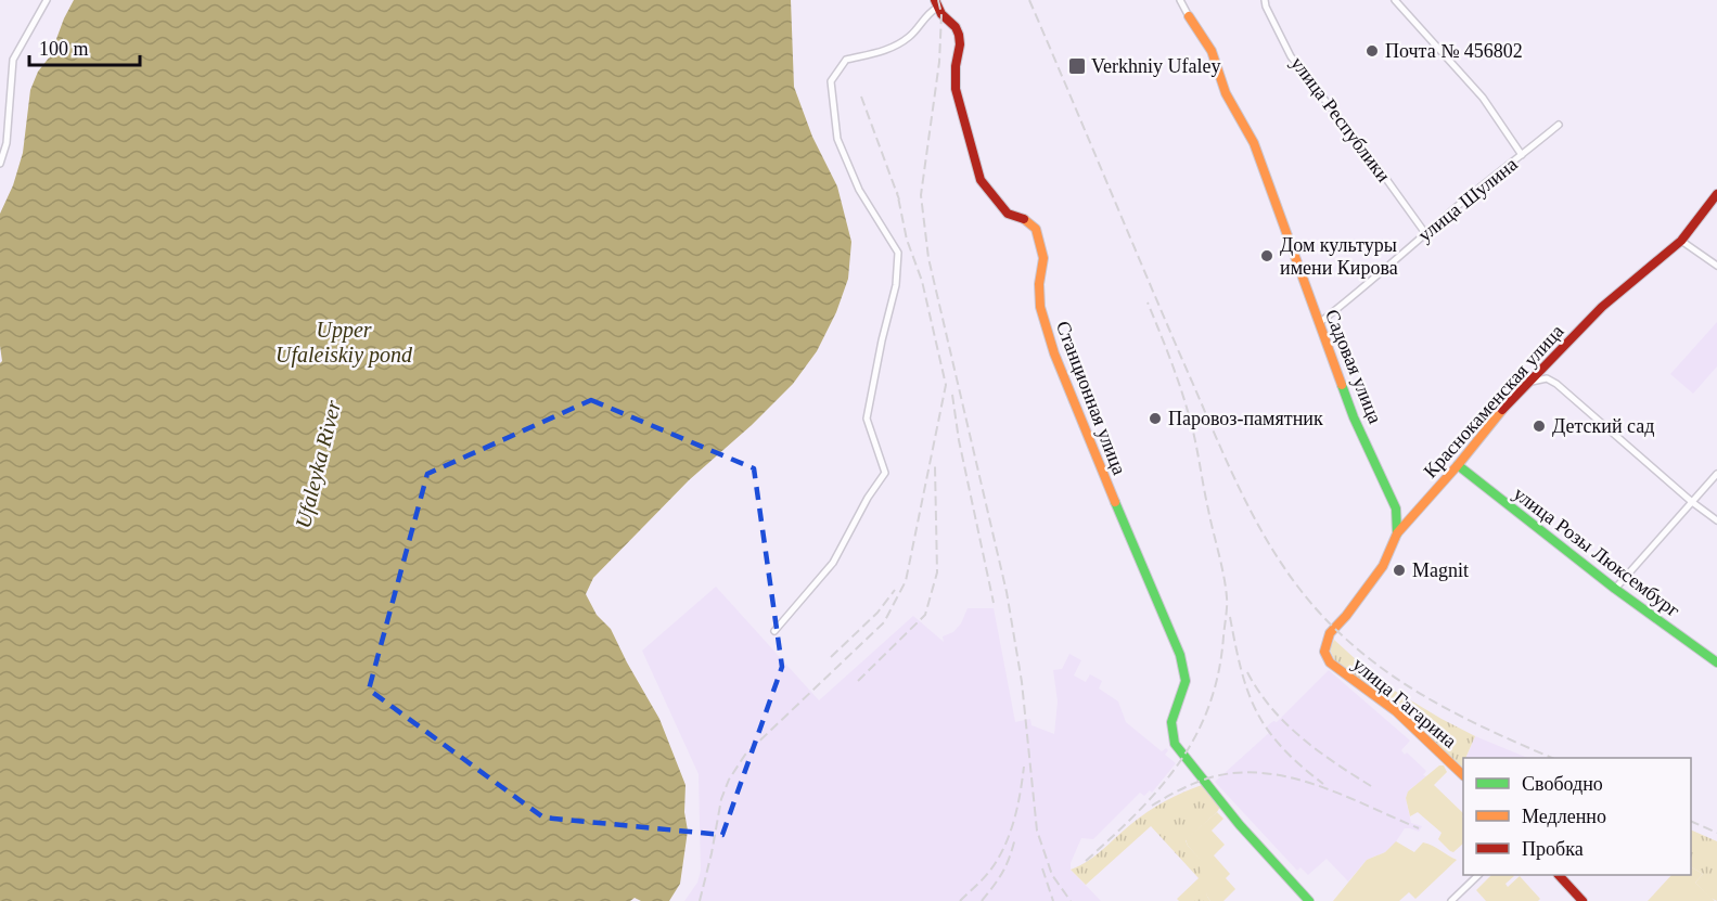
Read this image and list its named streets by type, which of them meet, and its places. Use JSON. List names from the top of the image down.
{
  "streets": {
    "street": [
      "улица Республики",
      "улица Шулина",
      "Садовая улица",
      "Станционная улица",
      "Краснокаменская улица",
      "улица Розы Люксембург",
      "улица Гагарина"
    ]
  },
  "crossings": [
    ["улица Республики", "улица Шулина"],
    ["улица Шулина", "Садовая улица"],
    ["Садовая улица", "Краснокаменская улица"],
    ["Краснокаменская улица", "улица Розы Люксембург"],
    ["Краснокаменская улица", "улица Гагарина"]
  ],
  "water": ["Upper Ufaleiskiy pond", "Ufaleyka River"],
  "places": {
    "other": [
      "Почта № 456802",
      "Дом культуры имени Кирова",
      "Паровоз-памятник",
      "Детский сад",
      "Magnit"
    ],
    "transit": ["Verkhniy Ufaley"]
  },
  "legend": ["Свободно", "Медленно", "Пробка"],
  "scale_bar": "100 m"
}
